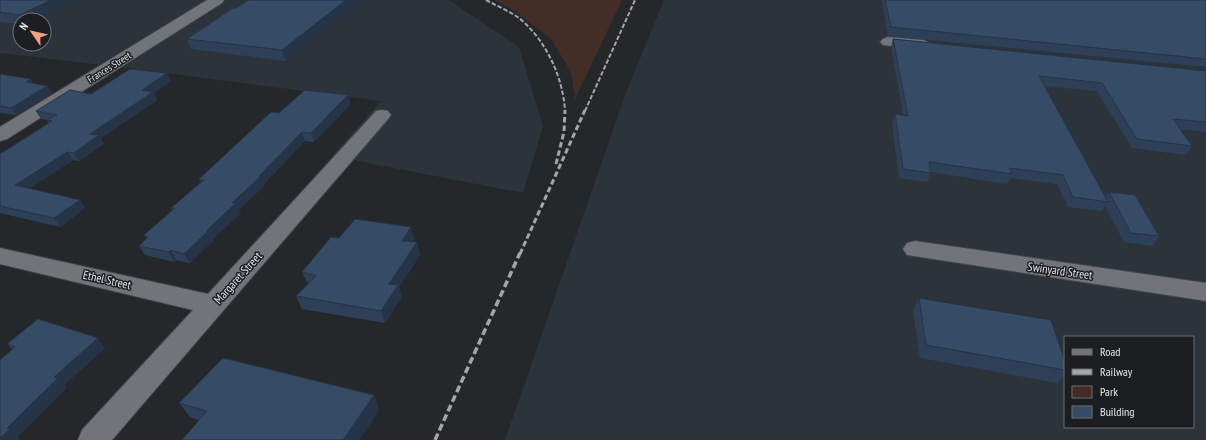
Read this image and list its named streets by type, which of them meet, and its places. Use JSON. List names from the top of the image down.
{
  "streets": {
    "street": [
      "Frances Street",
      "Swinyard Street",
      "Margaret Street",
      "Ethel Street"
    ]
  },
  "crossings": [
    ["Margaret Street", "Ethel Street"]
  ],
  "legend": [
    "Road",
    "Railway",
    "Park",
    "Building"
  ],
  "north": "top left"
}
